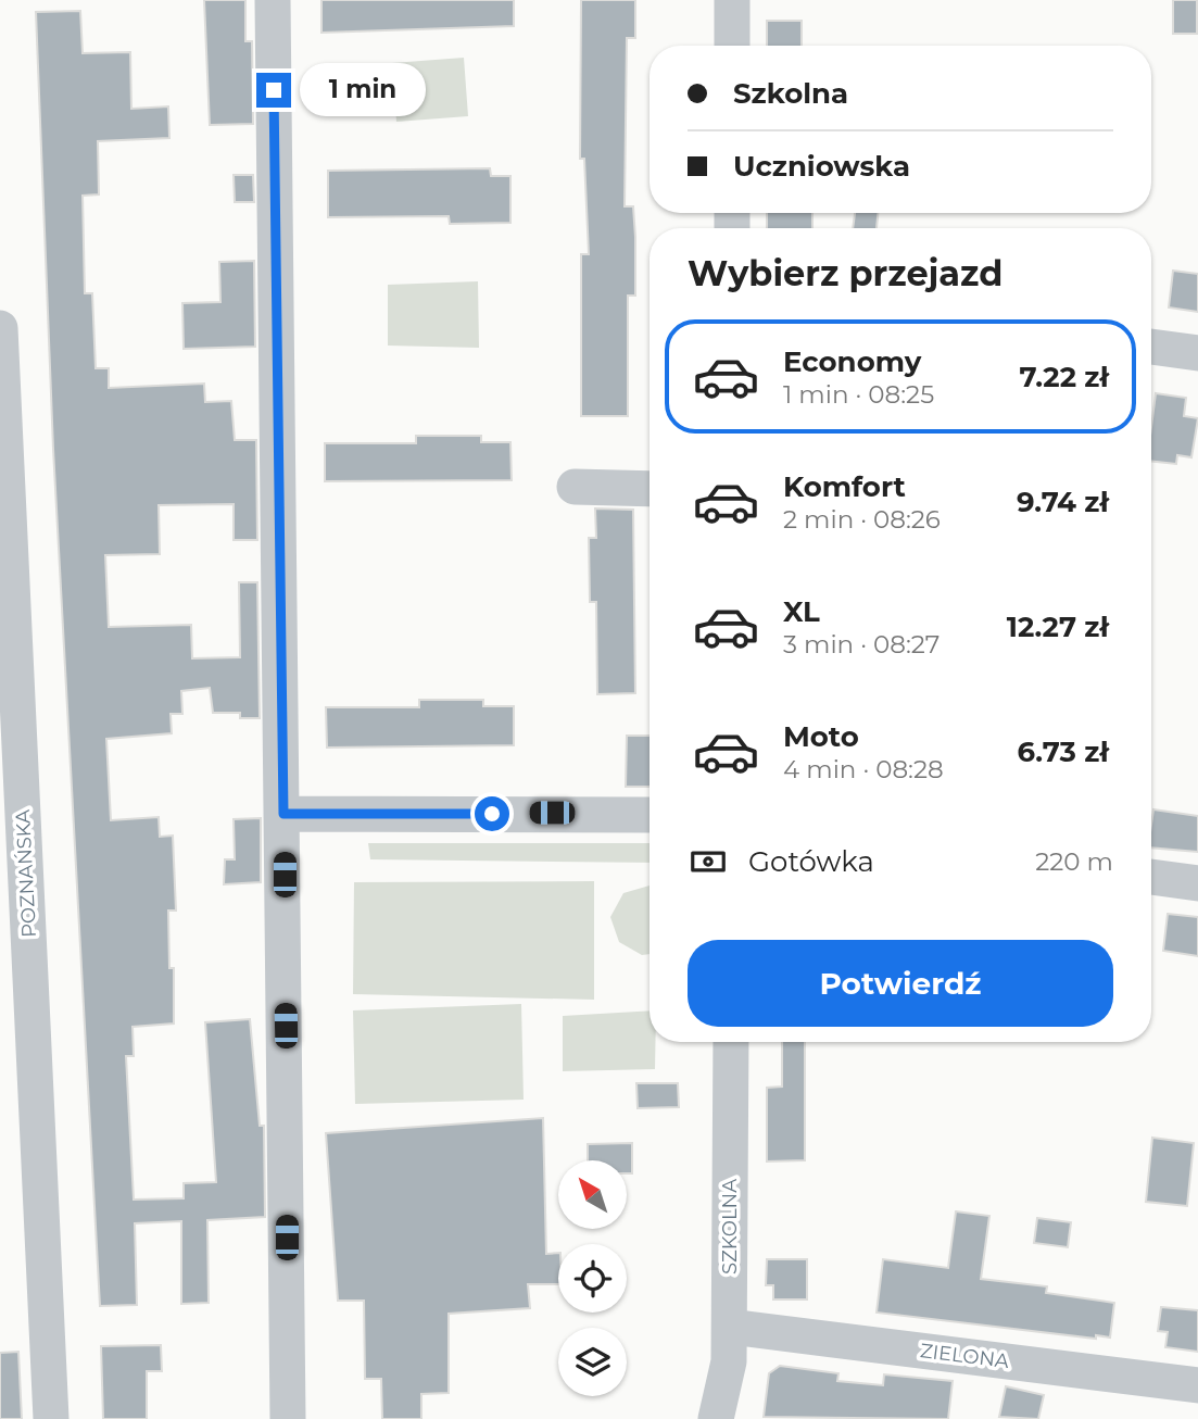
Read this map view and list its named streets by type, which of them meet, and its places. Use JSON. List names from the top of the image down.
{
  "streets": {
    "street": ["POZNAŃSKA", "SZKOLNA", "ZIELONA"]
  },
  "crossings": [
    ["SZKOLNA", "ZIELONA"]
  ],
  "north": "top left",
  "page": {
    "banner": ["Szkolna", "Uczniowska"],
    "bubble": "1 min",
    "heading": "Wybierz przejazd",
    "list": [
      {
        "name": "Economy",
        "note": "1 min · 08:25",
        "value": "7.22 zł"
      },
      {
        "name": "Komfort",
        "note": "2 min · 08:26",
        "value": "9.74 zł"
      },
      {
        "name": "XL",
        "note": "3 min · 08:27",
        "value": "12.27 zł"
      },
      {
        "name": "Moto",
        "note": "4 min · 08:28",
        "value": "6.73 zł"
      }
    ],
    "pay": ["Gotówka", "220 m"],
    "buttons": "Potwierdź"
  }
}
